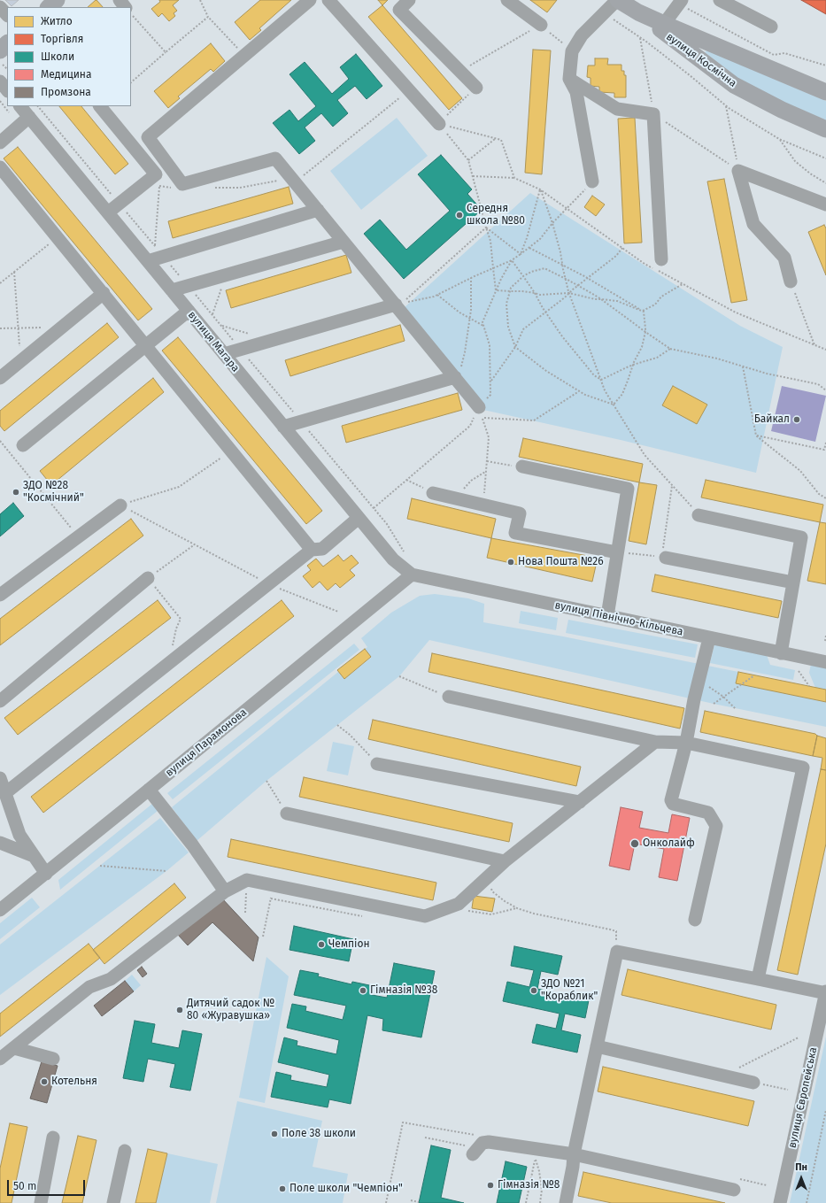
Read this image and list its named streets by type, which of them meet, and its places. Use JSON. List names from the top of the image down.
{
  "streets": {
    "main road": ["вулиця Космічна"],
    "street": [
      "вулиця Магара",
      "вулиця Північно-Кільцева",
      "вулиця Парамонова",
      "вулиця Європейська"
    ]
  },
  "crossings": [
    ["вулиця Магара", "вулиця Північно-Кільцева"],
    ["вулиця Магара", "вулиця Парамонова"],
    ["вулиця Північно-Кільцева", "вулиця Парамонова"]
  ],
  "places": [
    "Середня школа №80",
    "Байкал",
    "ЗДО №28 \"Космічний\"",
    "Нова Пошта №26",
    "Онколайф",
    "Чемпіон",
    "Гімназія №38",
    "ЗДО №21 \"Кораблик\"",
    "Дитячий садок № 80 «Журавушка»",
    "Котельня",
    "Поле 38 школи",
    "Гімназія №8",
    "Поле школи \"Чемпіон\""
  ],
  "legend": [
    "Житло",
    "Торгівля",
    "Школи",
    "Медицина",
    "Промзона"
  ],
  "scale_bar": "50 m",
  "north": "top"
}
